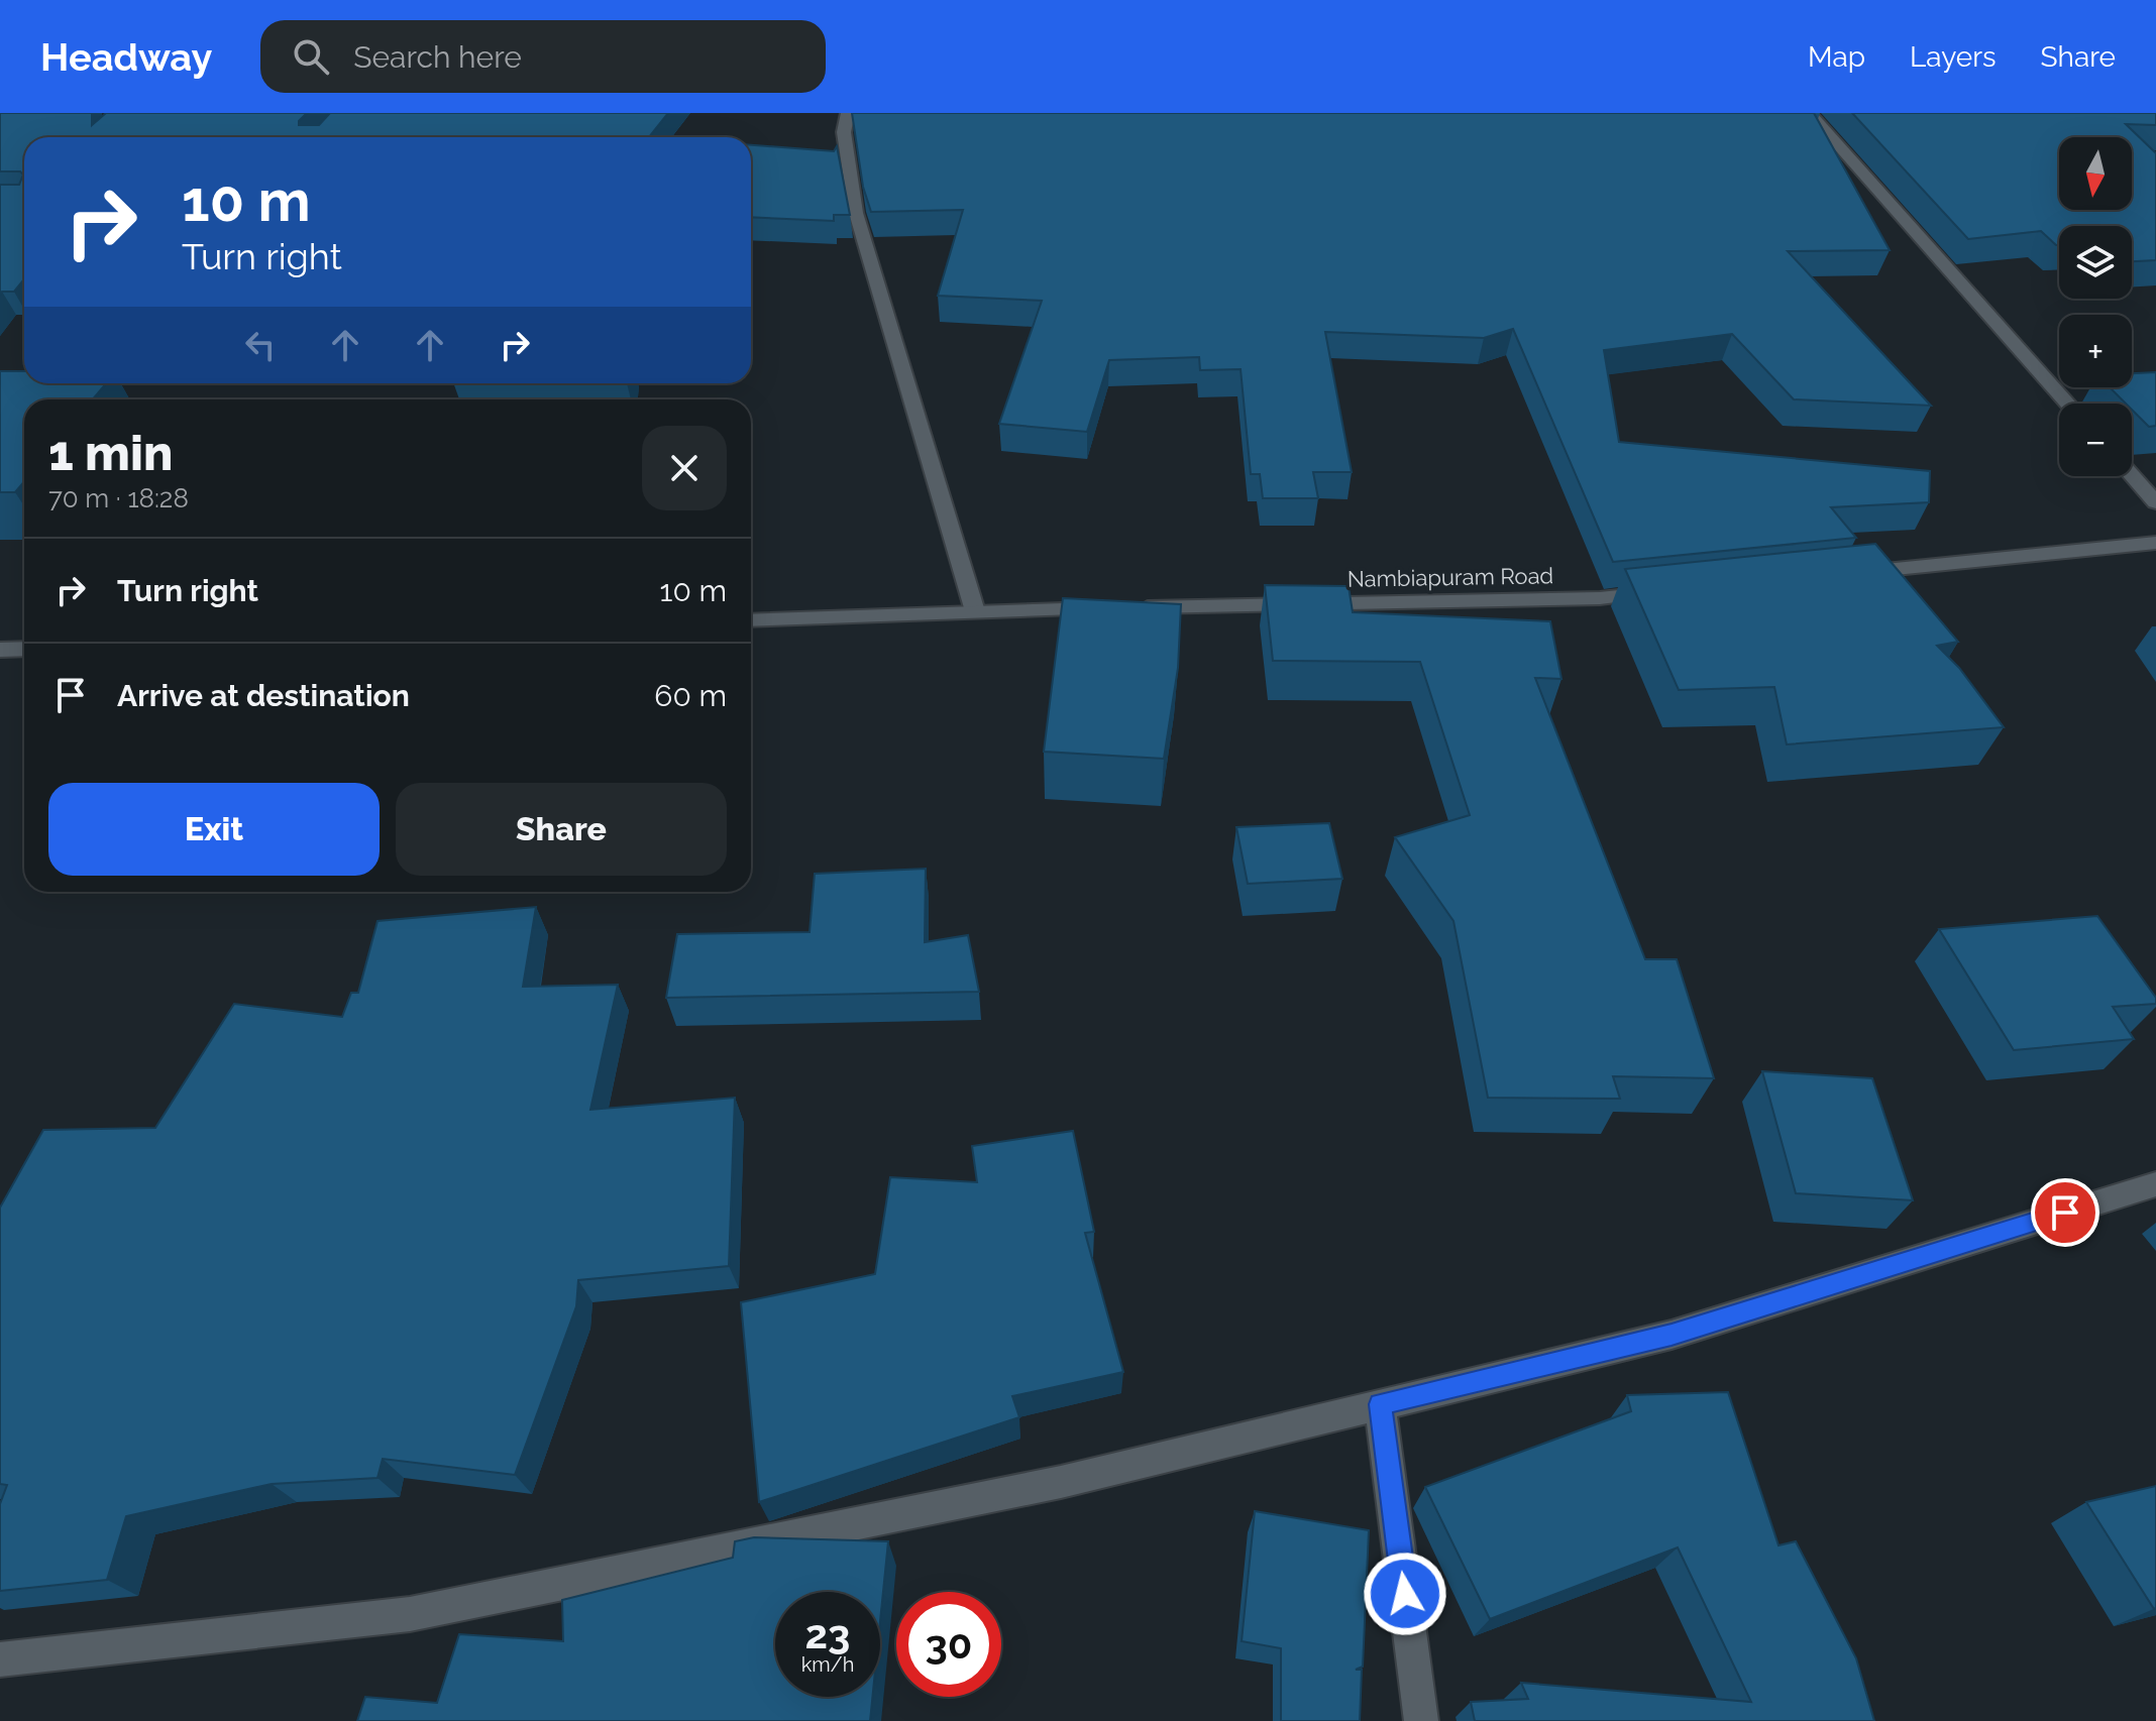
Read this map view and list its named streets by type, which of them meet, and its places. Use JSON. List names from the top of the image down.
{
  "streets": {
    "street": ["Nambiapuram Road"]
  },
  "north": "bottom",
  "page": {
    "header": "Headway",
    "search": "Search here",
    "nav": ["Map", "Layers", "Share"],
    "map_buttons": ["+", "−"],
    "turn": ["10 m", "Turn right"],
    "heading": ["1 min", "70 m · 18:28"],
    "list": [
      {
        "name": "Turn right",
        "value": "10 m"
      },
      {
        "name": "Arrive at destination",
        "value": "60 m"
      }
    ],
    "buttons": ["Exit", "Share"],
    "speed": "23 km/h",
    "limit": "30"
  }
}
